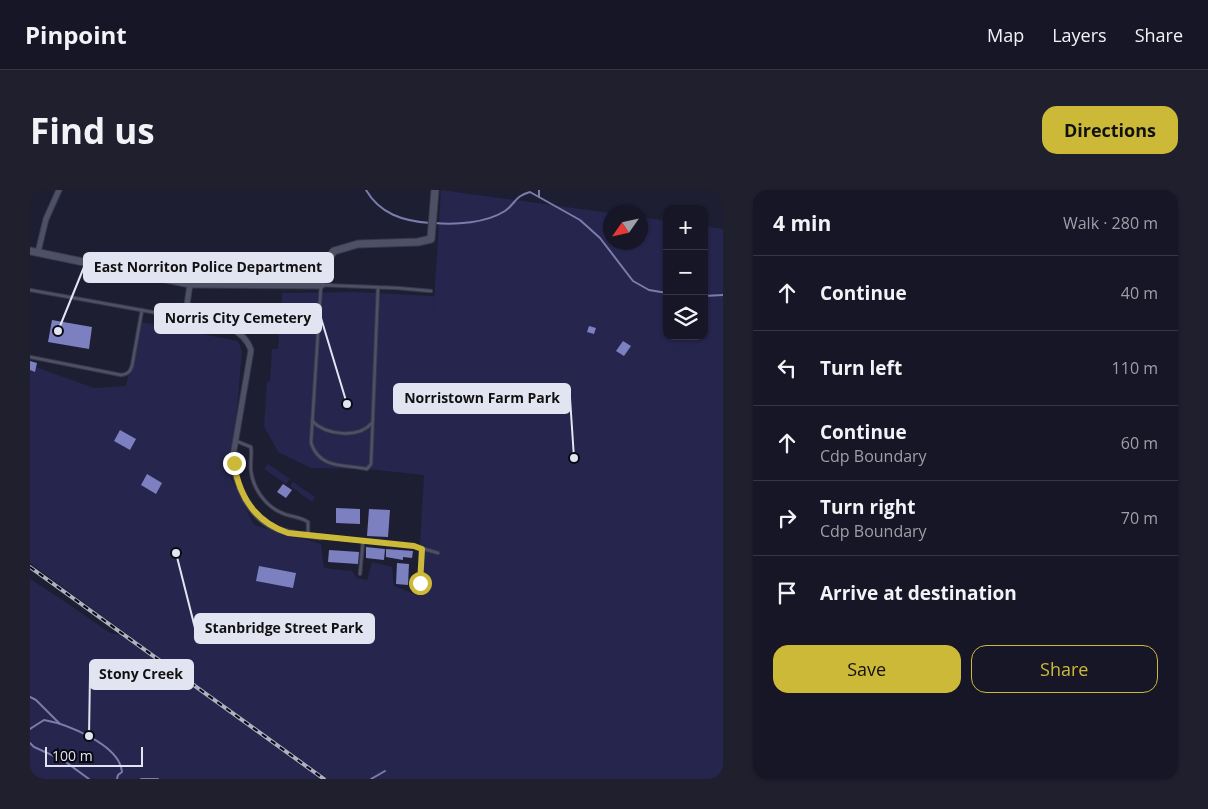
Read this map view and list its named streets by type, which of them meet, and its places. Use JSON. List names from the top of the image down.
{
  "places": [
    "East Norriton Police Department",
    "Norris City Cemetery",
    "Norristown Farm Park",
    "Stanbridge Street Park",
    "Stony Creek"
  ],
  "scale_bar": "100 m",
  "north": "bottom left",
  "page": {
    "header": "Pinpoint",
    "nav": ["Map", "Layers", "Share"],
    "buttons": [
      "Directions",
      ["Save", "Share"]
    ],
    "title": "Find us",
    "heading": ["4 min", "Walk · 280 m"],
    "map_buttons": ["+", "−"],
    "list": [
      ["Continue", "40 m"],
      ["Turn left", "110 m"],
      ["Continue", "Cdp Boundary", "60 m"],
      ["Turn right", "Cdp Boundary", "70 m"],
      "Arrive at destination"
    ],
    "scale": "100 m"
  }
}
